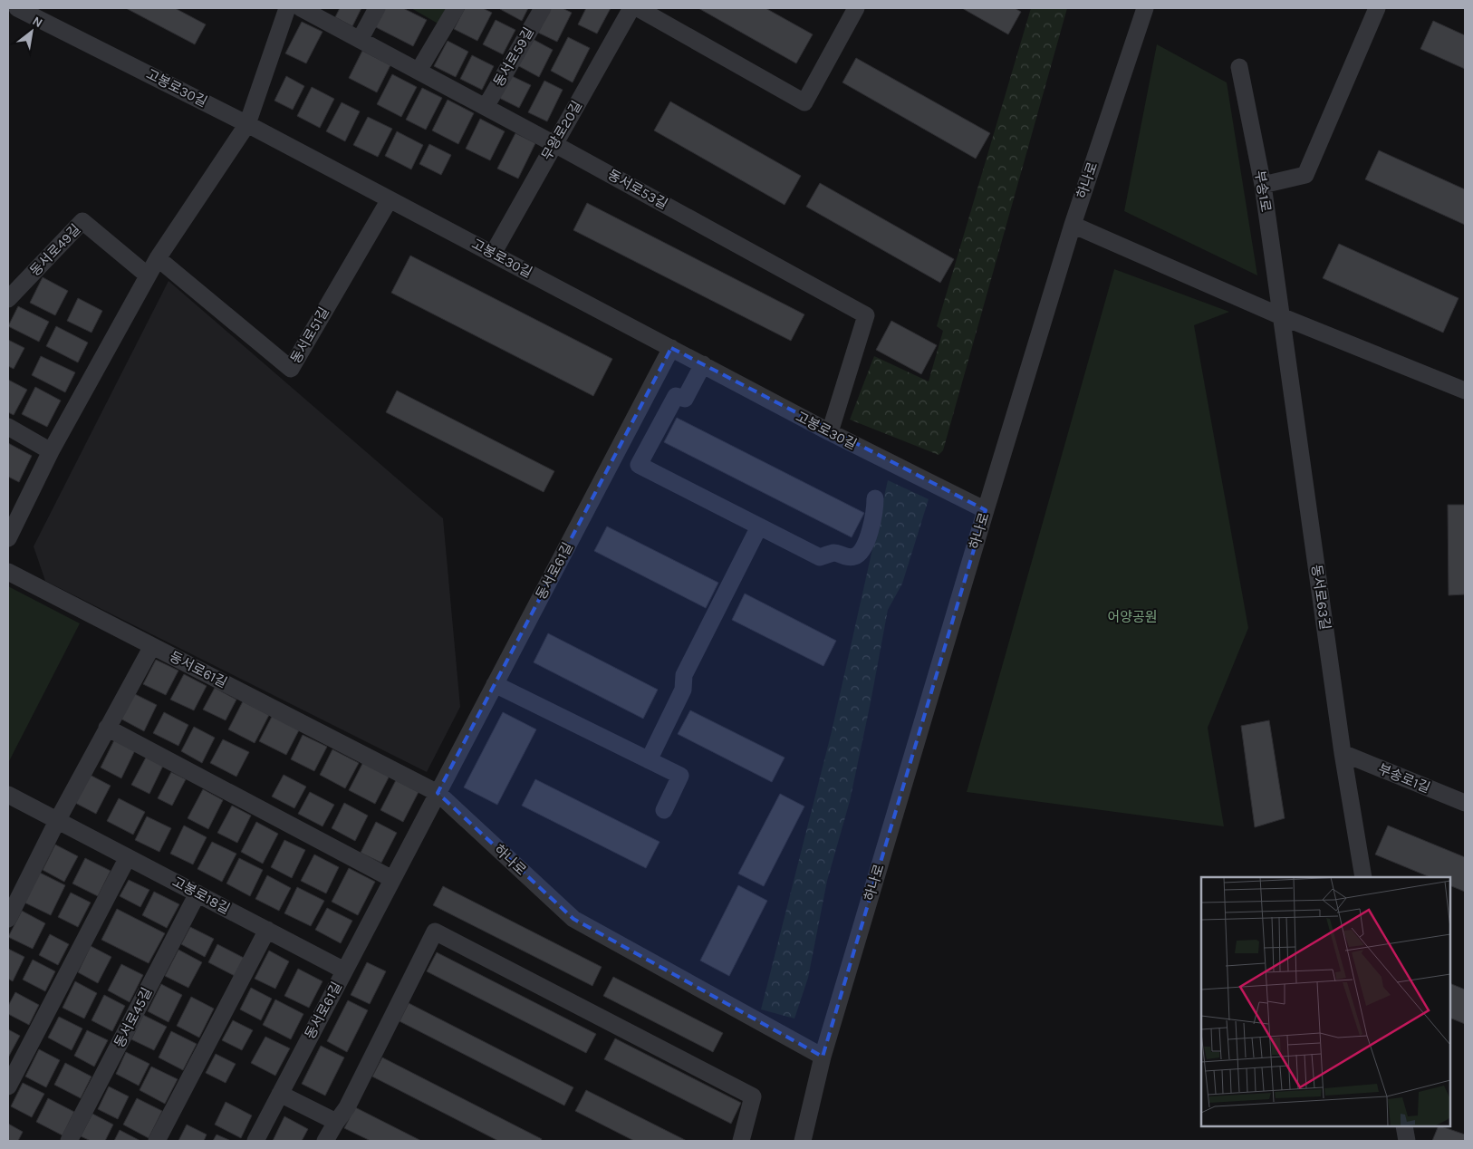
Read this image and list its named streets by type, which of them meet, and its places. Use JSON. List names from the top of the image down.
{
  "streets": {
    "street": [
      "동서로59길",
      "고봉로30길",
      "무왕로20길",
      "하나로",
      "동서로53길",
      "부송1로",
      "동서로49길",
      "동서로51길",
      "동서로61길",
      "동서로63길",
      "부송로1길",
      "고봉로18길",
      "동서로45길"
    ]
  },
  "crossings": [
    ["동서로59길", "동서로53길"],
    ["고봉로30길", "무왕로20길"],
    ["고봉로30길", "하나로"],
    ["고봉로30길", "동서로53길"],
    ["고봉로30길", "동서로51길"],
    ["고봉로30길", "동서로61길"],
    ["무왕로20길", "동서로53길"],
    ["하나로", "동서로61길"],
    ["부송1로", "동서로63길"],
    ["동서로61길", "고봉로18길"],
    ["동서로63길", "부송로1길"],
    ["고봉로18길", "동서로45길"]
  ],
  "parks": ["어양공원"],
  "north": "top right"
}
